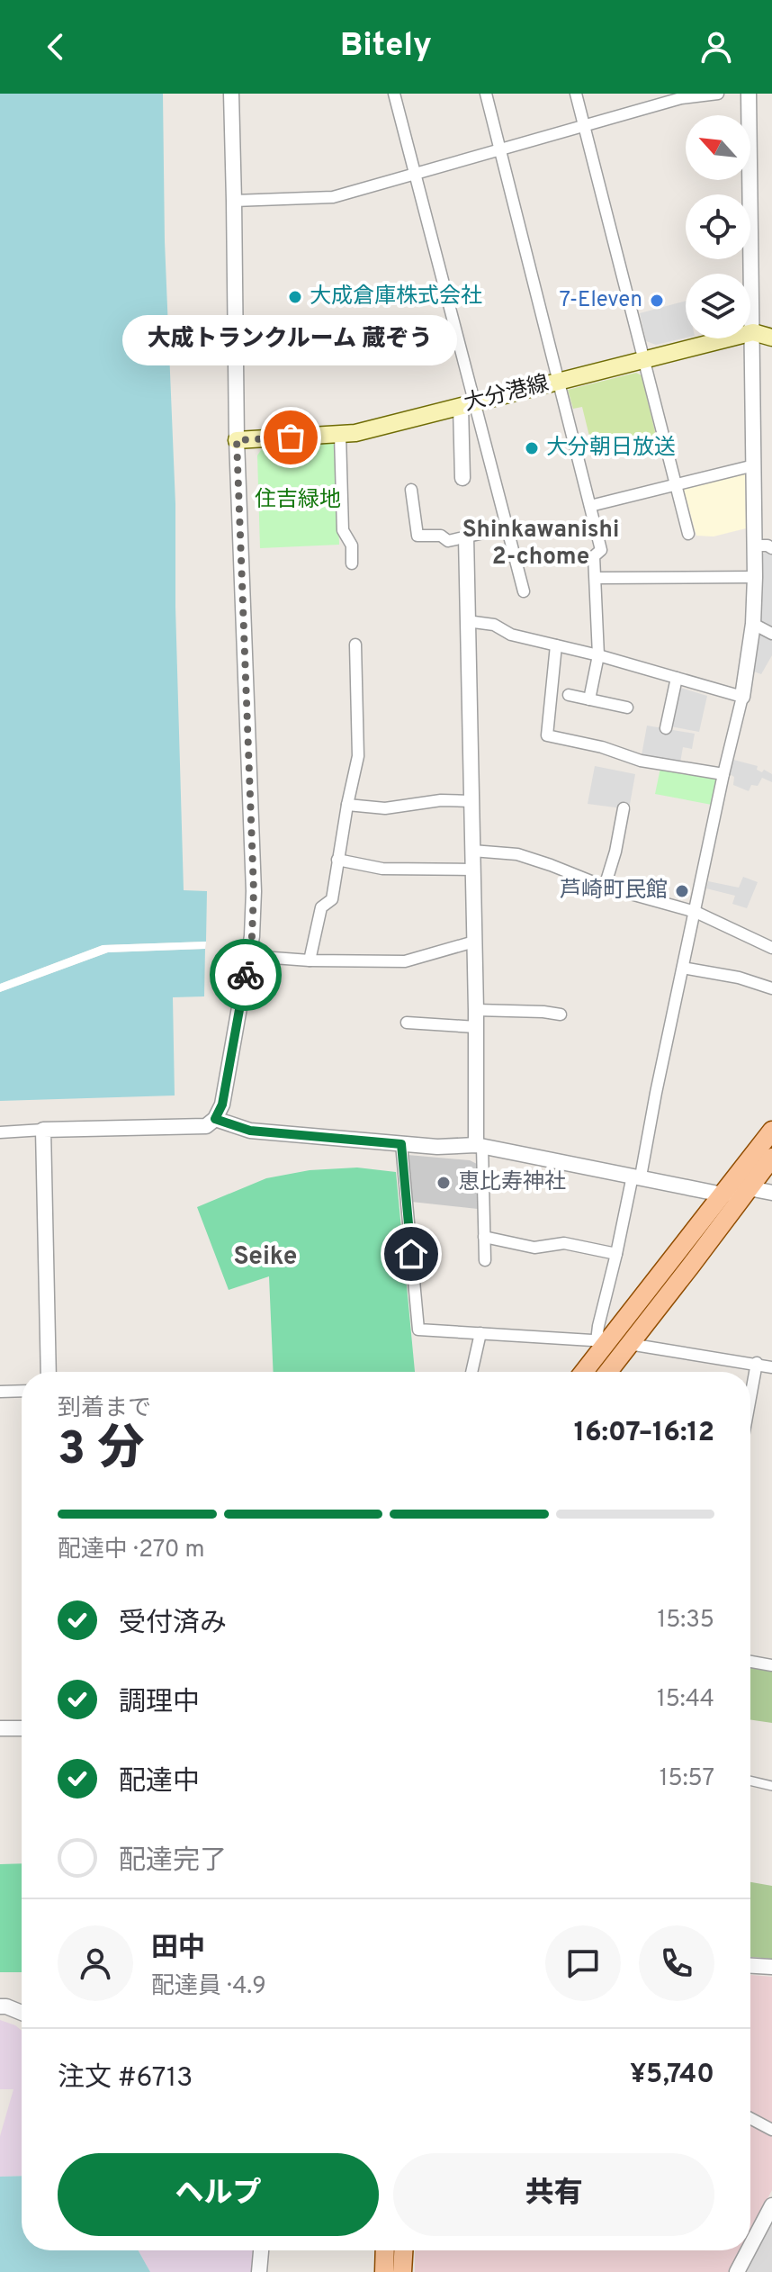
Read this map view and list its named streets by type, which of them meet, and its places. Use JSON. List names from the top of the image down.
{
  "streets": {
    "main road": ["大分港線"]
  },
  "districts": ["Shinkawanishi 2-chome", "Seike"],
  "parks": ["住吉緑地"],
  "places": [
    "大成倉庫株式会社",
    "7-Eleven",
    "大成トランクルーム 蔵ぞう",
    "大分朝日放送",
    "芦崎町民館",
    "恵比寿神社"
  ],
  "north": "top left",
  "page": {
    "header": "Bitely",
    "bubble": "大成トランクルーム 蔵ぞう",
    "heading": ["3 分", "到着まで", "16:07–16:12"],
    "panel": [
      "田中",
      "配達員 · 4.9",
      "注文 #6713",
      "¥5,740"
    ],
    "bar": "配達中 · 270 m",
    "list": [
      ["受付済み", "15:35"],
      ["調理中", "15:44"],
      ["配達中", "15:57"],
      "配達完了"
    ],
    "buttons": ["ヘルプ", "共有"]
  }
}
